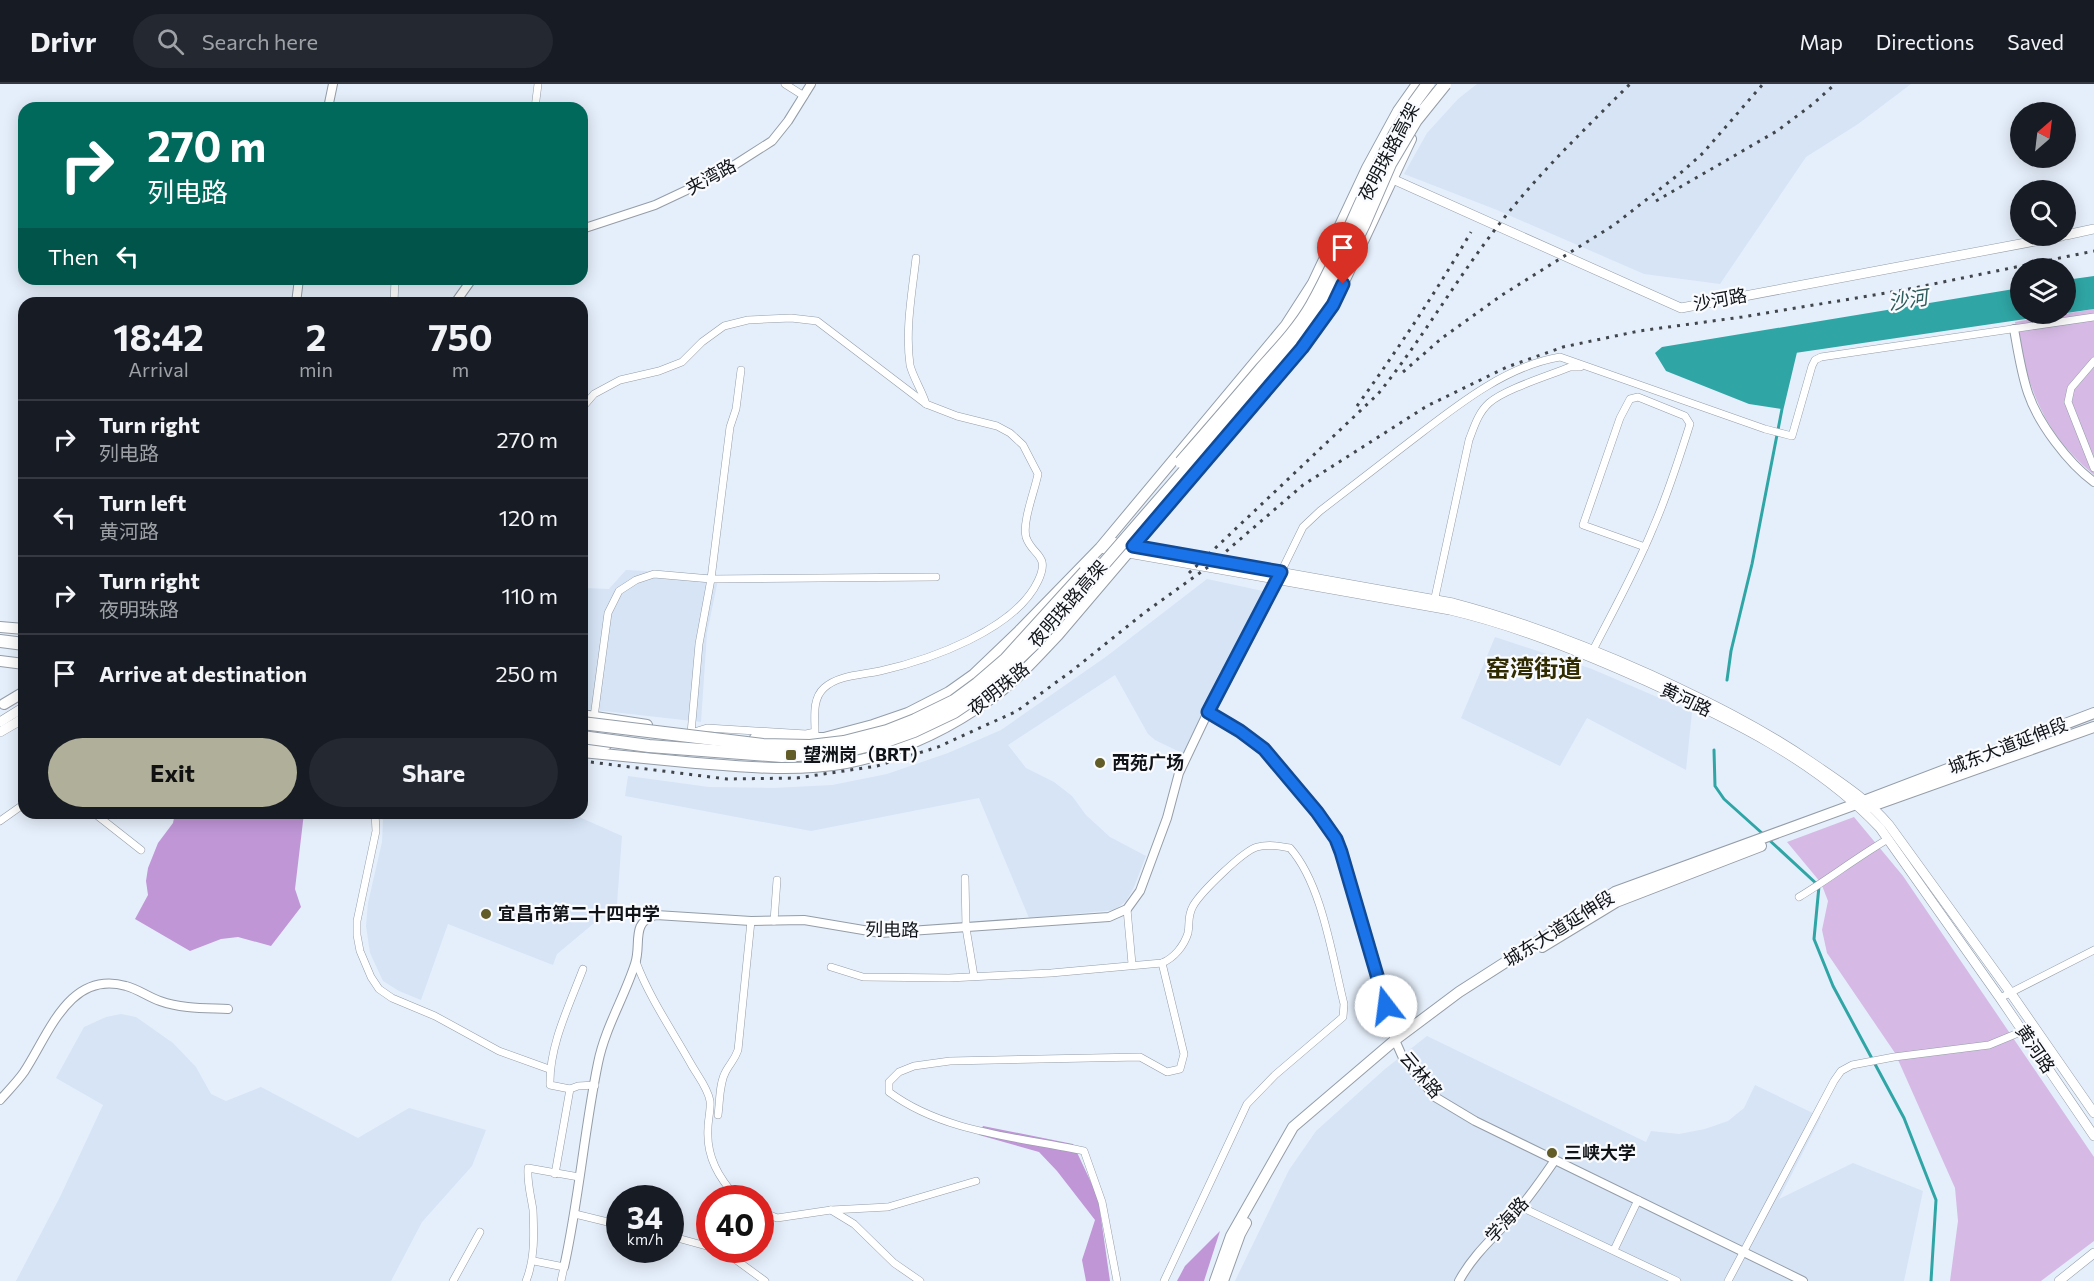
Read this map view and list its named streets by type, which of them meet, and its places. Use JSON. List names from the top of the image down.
{
  "streets": {
    "highway": ["夜明珠路高架"],
    "main road": [
      "沙河路",
      "夜明珠路",
      "黄河路",
      "城东大道延伸段"
    ],
    "street": [
      "夹湾路",
      "列电路",
      "云林路",
      "学海路"
    ]
  },
  "crossings": [
    ["沙河路", "夜明珠路"],
    ["夜明珠路", "黄河路"],
    ["黄河路", "城东大道延伸段"],
    ["城东大道延伸段", "云林路"],
    ["云林路", "学海路"]
  ],
  "districts": ["窑湾街道"],
  "water": ["沙河"],
  "places": {
    "transit": ["望洲岗（BRT）"],
    "other": ["西苑广场", "宜昌市第二十四中学", "三峡大学"]
  },
  "north": "top right",
  "page": {
    "header": "Drivr",
    "search": "Search here",
    "nav": ["Map", "Directions", "Saved"],
    "turn": ["270 m", "列电路"],
    "then": "Then",
    "eta": [
      "18:42",
      "Arrival",
      "2",
      "min",
      "750",
      "m"
    ],
    "list": [
      {
        "name": "Turn right",
        "note": "列电路",
        "value": "270 m"
      },
      {
        "name": "Turn left",
        "note": "黄河路",
        "value": "120 m"
      },
      {
        "name": "Turn right",
        "note": "夜明珠路",
        "value": "110 m"
      },
      {
        "name": "Arrive at destination",
        "value": "250 m"
      }
    ],
    "buttons": ["Exit", "Share"],
    "speed": "34 km/h",
    "limit": "40"
  }
}
